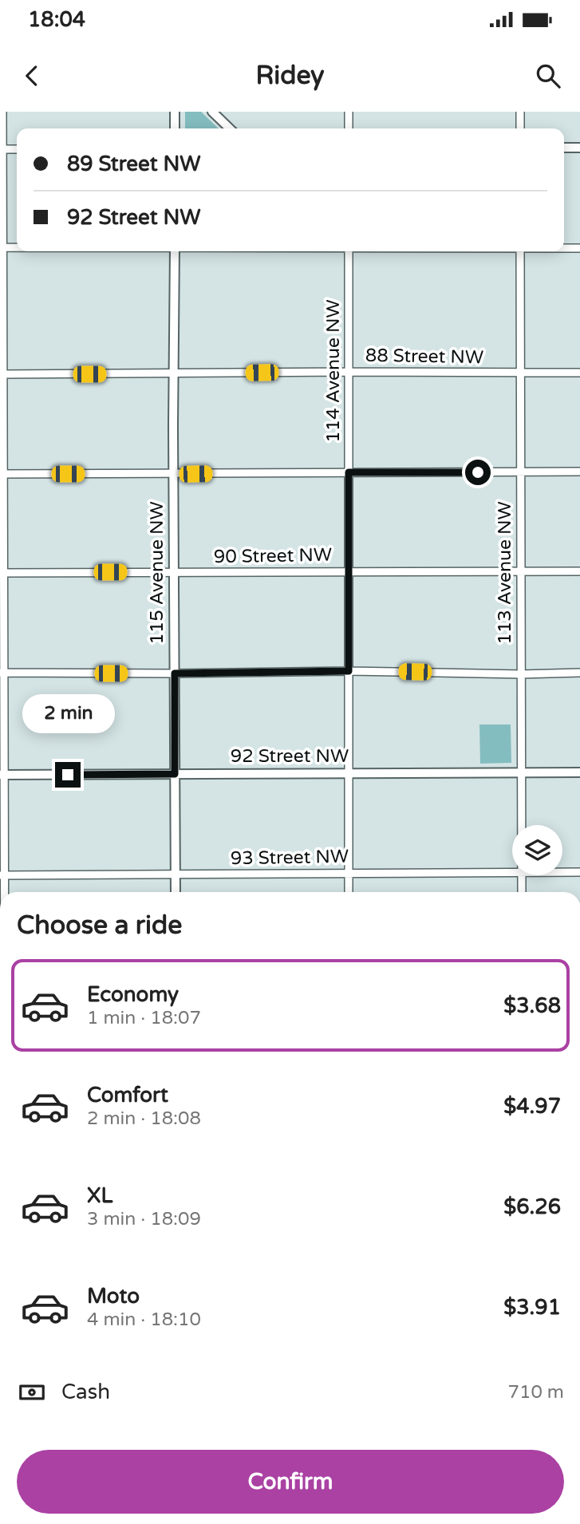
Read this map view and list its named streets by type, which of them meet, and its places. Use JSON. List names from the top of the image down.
{
  "streets": {
    "street": [
      "88 Street NW",
      "114 Avenue NW",
      "90 Street NW",
      "115 Avenue NW",
      "113 Avenue NW",
      "92 Street NW",
      "93 Street NW"
    ]
  },
  "crossings": [
    ["88 Street NW", "114 Avenue NW"],
    ["88 Street NW", "115 Avenue NW"],
    ["88 Street NW", "113 Avenue NW"],
    ["114 Avenue NW", "90 Street NW"],
    ["114 Avenue NW", "92 Street NW"],
    ["114 Avenue NW", "93 Street NW"],
    ["90 Street NW", "115 Avenue NW"],
    ["90 Street NW", "113 Avenue NW"],
    ["115 Avenue NW", "92 Street NW"],
    ["115 Avenue NW", "93 Street NW"],
    ["113 Avenue NW", "92 Street NW"]
  ],
  "page": {
    "status": "18:04",
    "header": "Ridey",
    "banner": ["89 Street NW", "92 Street NW"],
    "bubble": "2 min",
    "heading": "Choose a ride",
    "list": [
      {
        "name": "Economy",
        "note": "1 min · 18:07",
        "value": "$3.68"
      },
      {
        "name": "Comfort",
        "note": "2 min · 18:08",
        "value": "$4.97"
      },
      {
        "name": "XL",
        "note": "3 min · 18:09",
        "value": "$6.26"
      },
      {
        "name": "Moto",
        "note": "4 min · 18:10",
        "value": "$3.91"
      }
    ],
    "pay": ["Cash", "710 m"],
    "buttons": "Confirm"
  }
}
